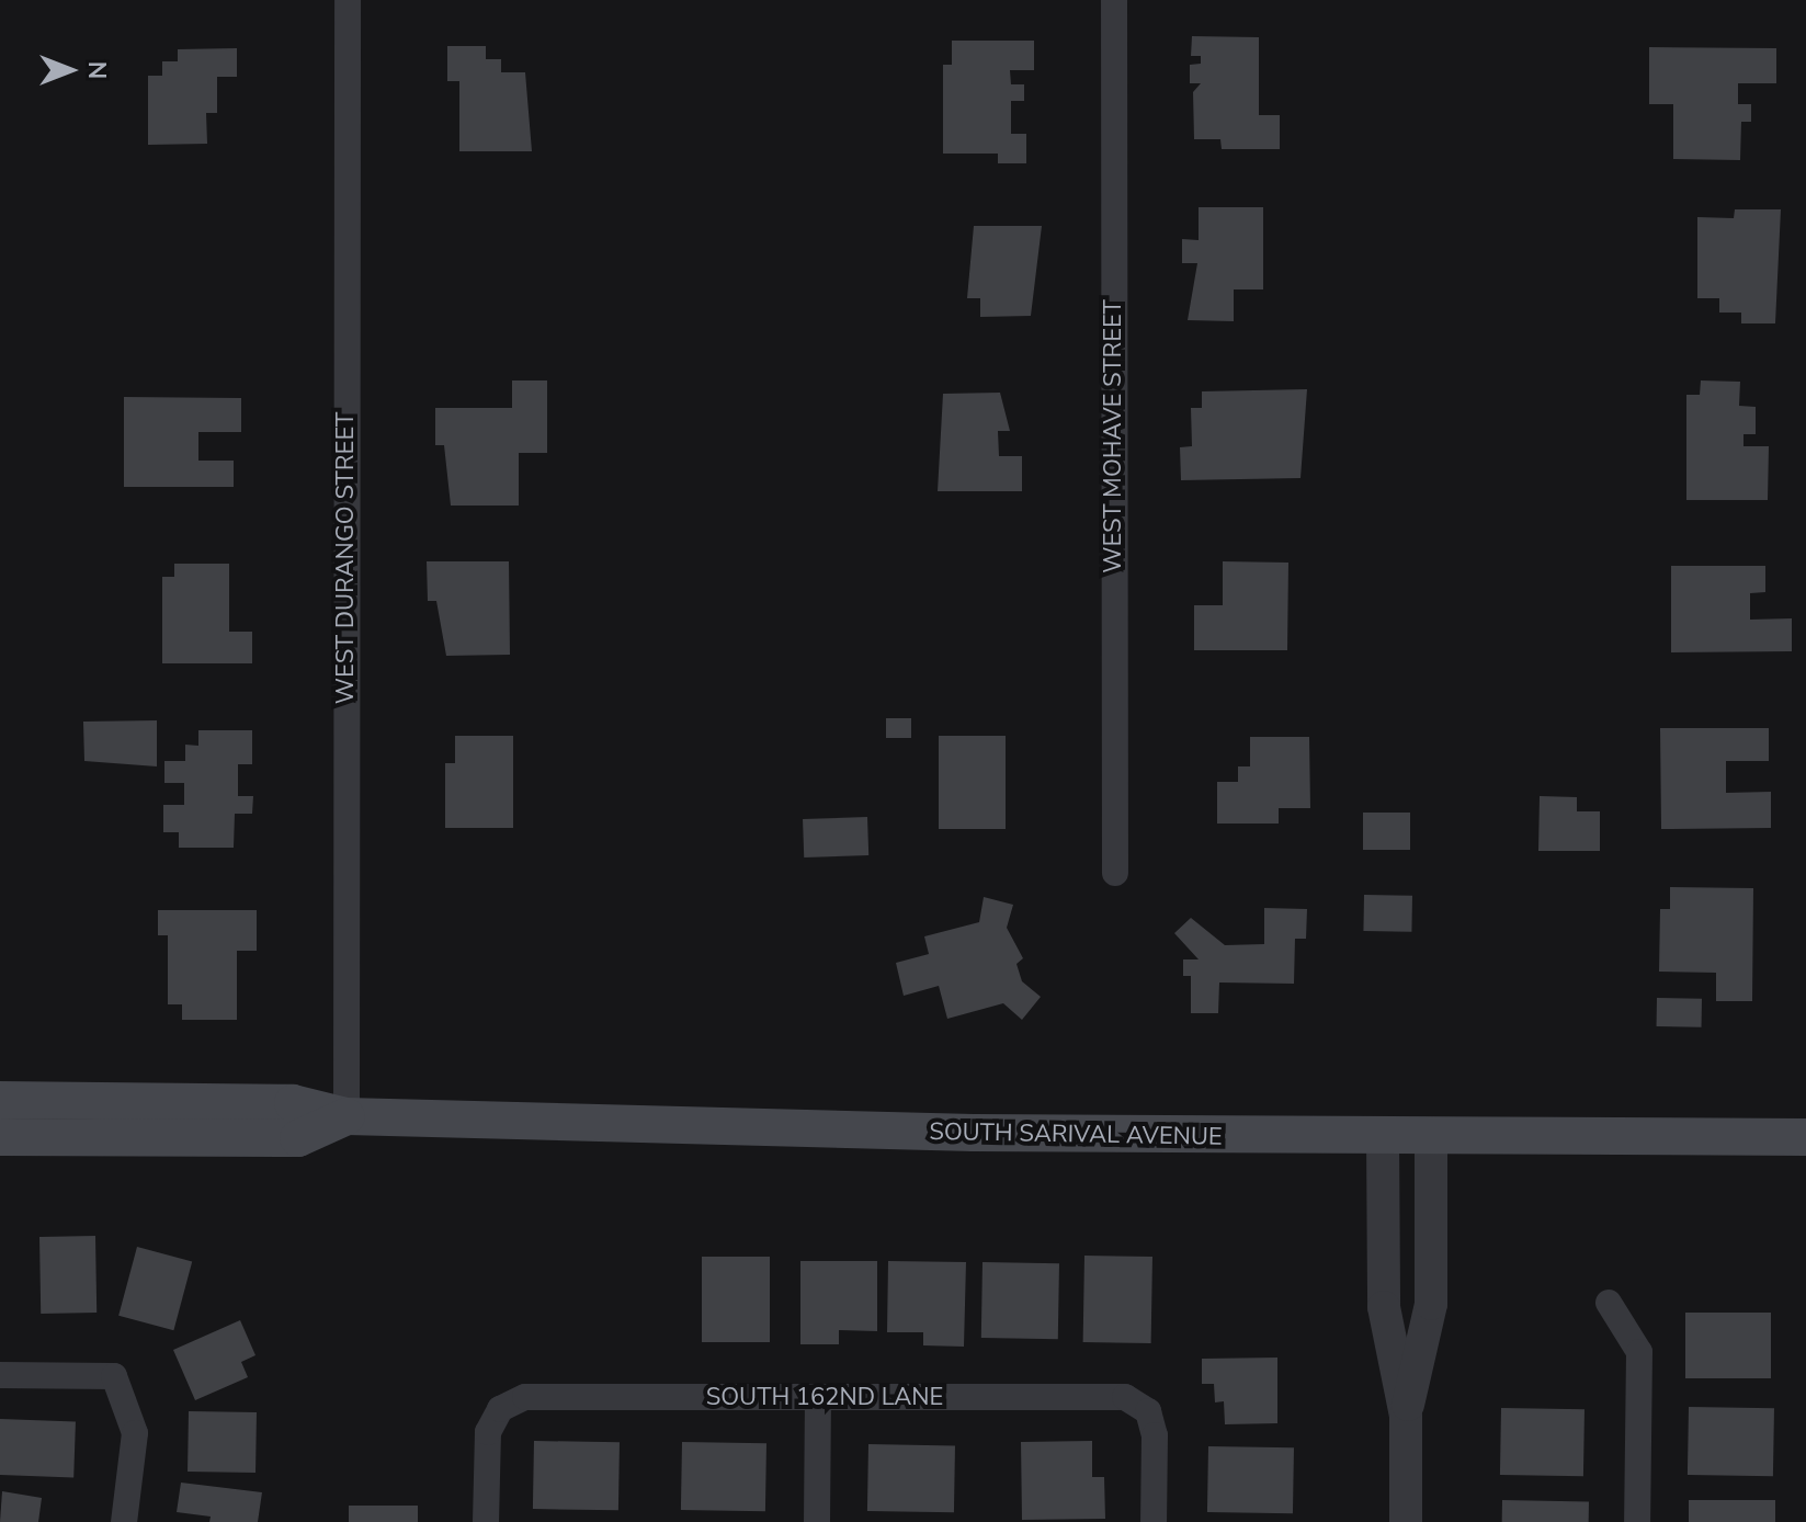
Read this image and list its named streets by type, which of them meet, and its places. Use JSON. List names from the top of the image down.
{
  "streets": {
    "main road": ["SOUTH SARIVAL AVENUE"],
    "street": ["WEST MOHAVE STREET", "WEST DURANGO STREET", "SOUTH 162ND LANE"]
  },
  "crossings": [
    ["WEST DURANGO STREET", "SOUTH SARIVAL AVENUE"]
  ],
  "north": "right"
}
